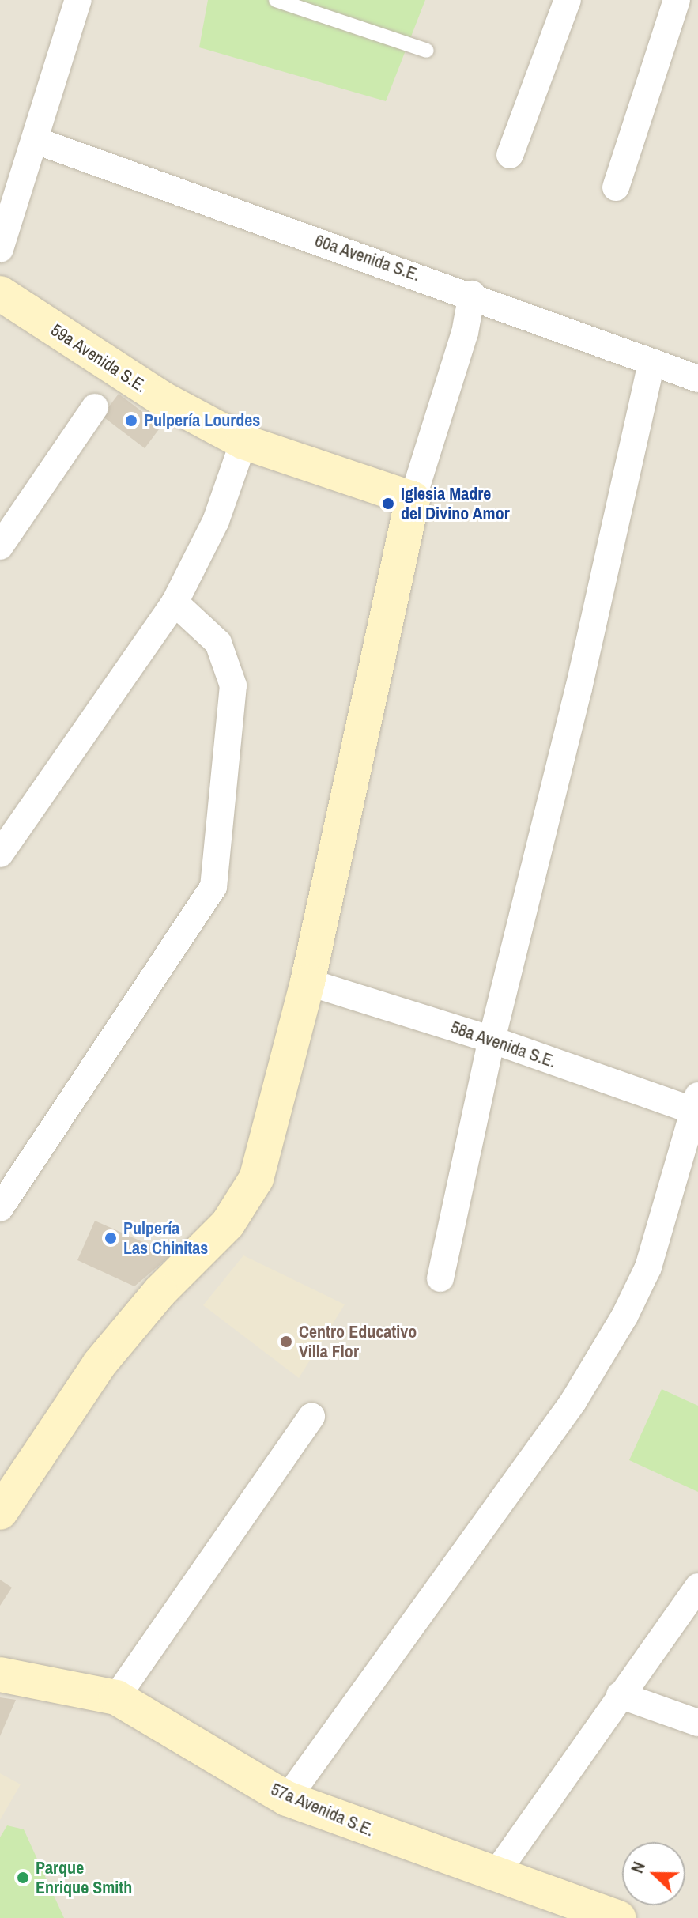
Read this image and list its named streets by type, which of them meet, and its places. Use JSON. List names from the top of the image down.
{
  "streets": {
    "street": [
      "60a Avenida S.E.",
      "59a Avenida S.E.",
      "58a Avenida S.E.",
      "57a Avenida S.E."
    ]
  },
  "places": [
    "Pulpería Lourdes",
    "Iglesia Madre del Divino Amor",
    "Pulpería Las Chinitas",
    "Centro Educativo Villa Flor",
    "Parque Enrique Smith"
  ],
  "north": "left"
}
